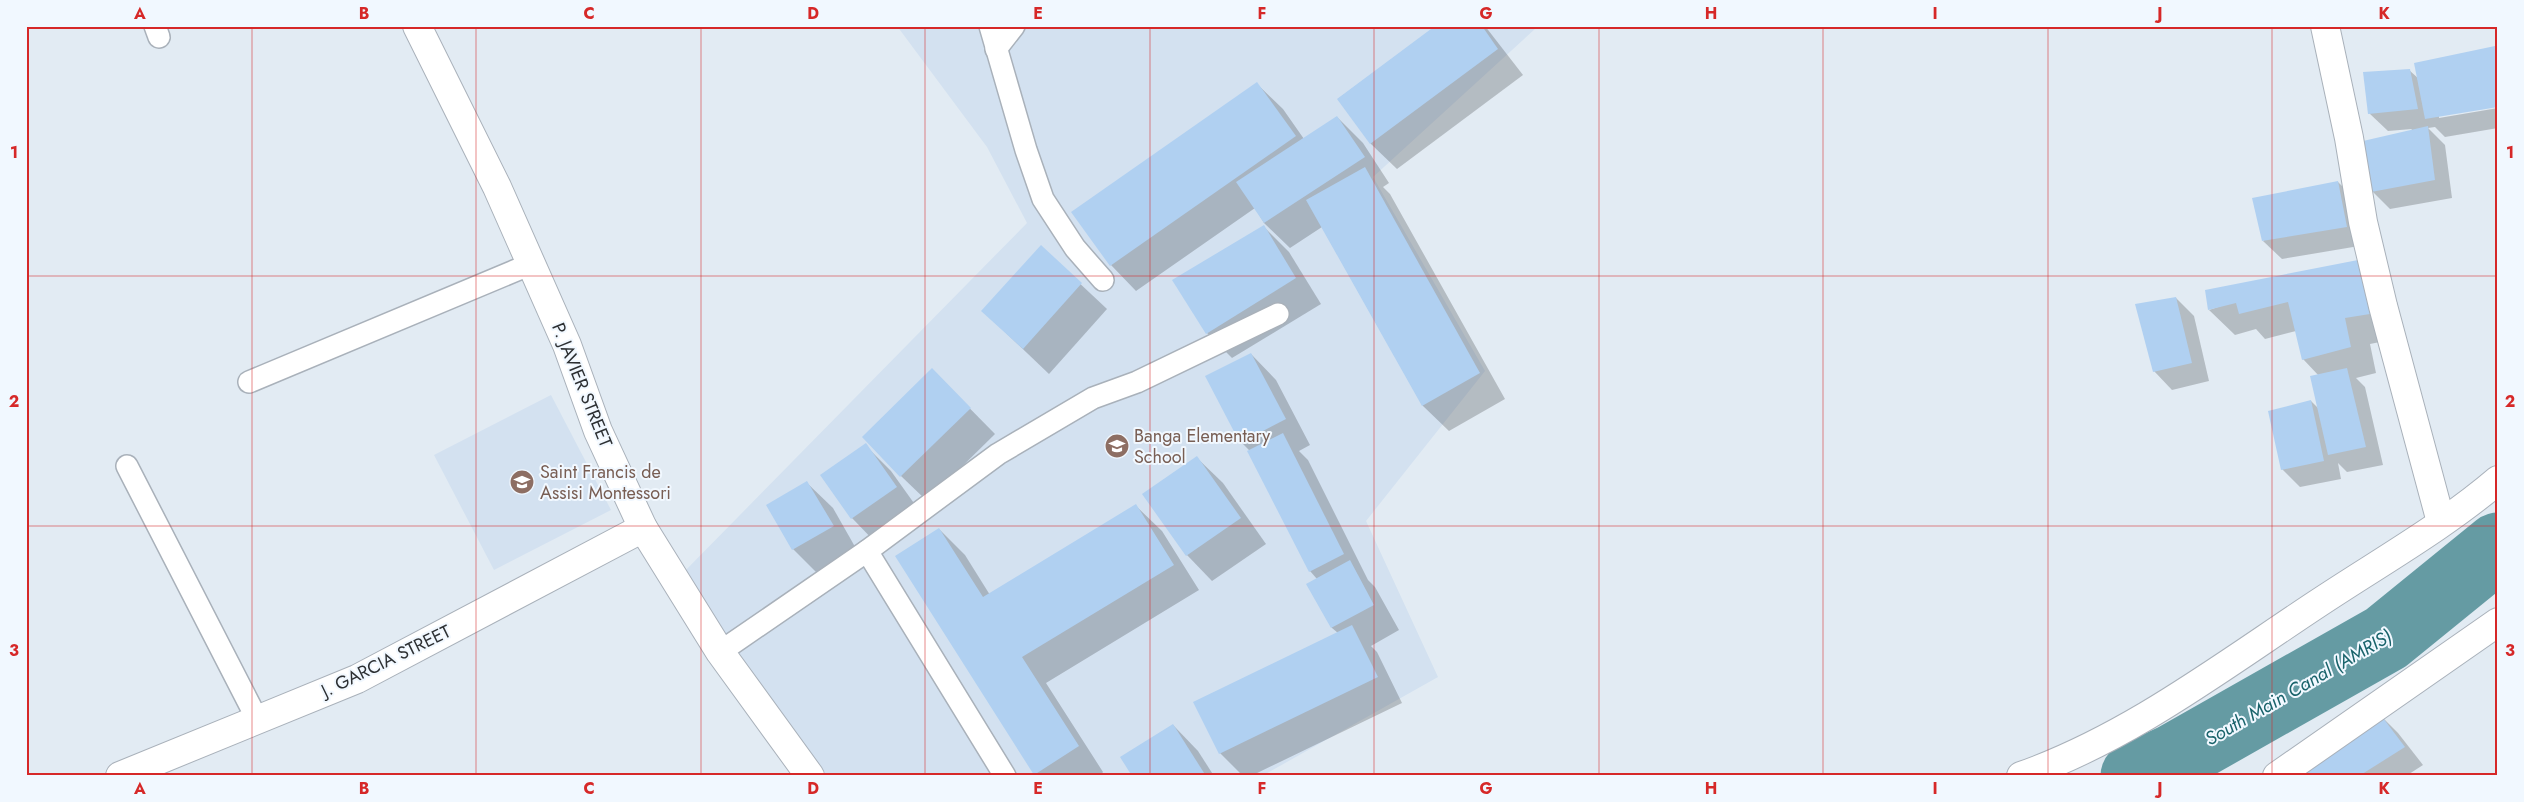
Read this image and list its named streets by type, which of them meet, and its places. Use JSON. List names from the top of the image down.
{
  "streets": {
    "street": ["P. JAVIER STREET", "J. GARCIA STREET"]
  },
  "crossings": [
    ["P. JAVIER STREET", "J. GARCIA STREET"]
  ],
  "water": ["South Main Canal (AMRIS)"],
  "places": {
    "school or university": ["Banga Elementary School", "Saint Francis de Assisi Montessori"]
  },
  "grid": {
    "columns": [
      "A",
      "B",
      "C",
      "D",
      "E",
      "F",
      "G",
      "H",
      "I",
      "J",
      "K"
    ],
    "rows": ["1", "2", "3"]
  }
}
